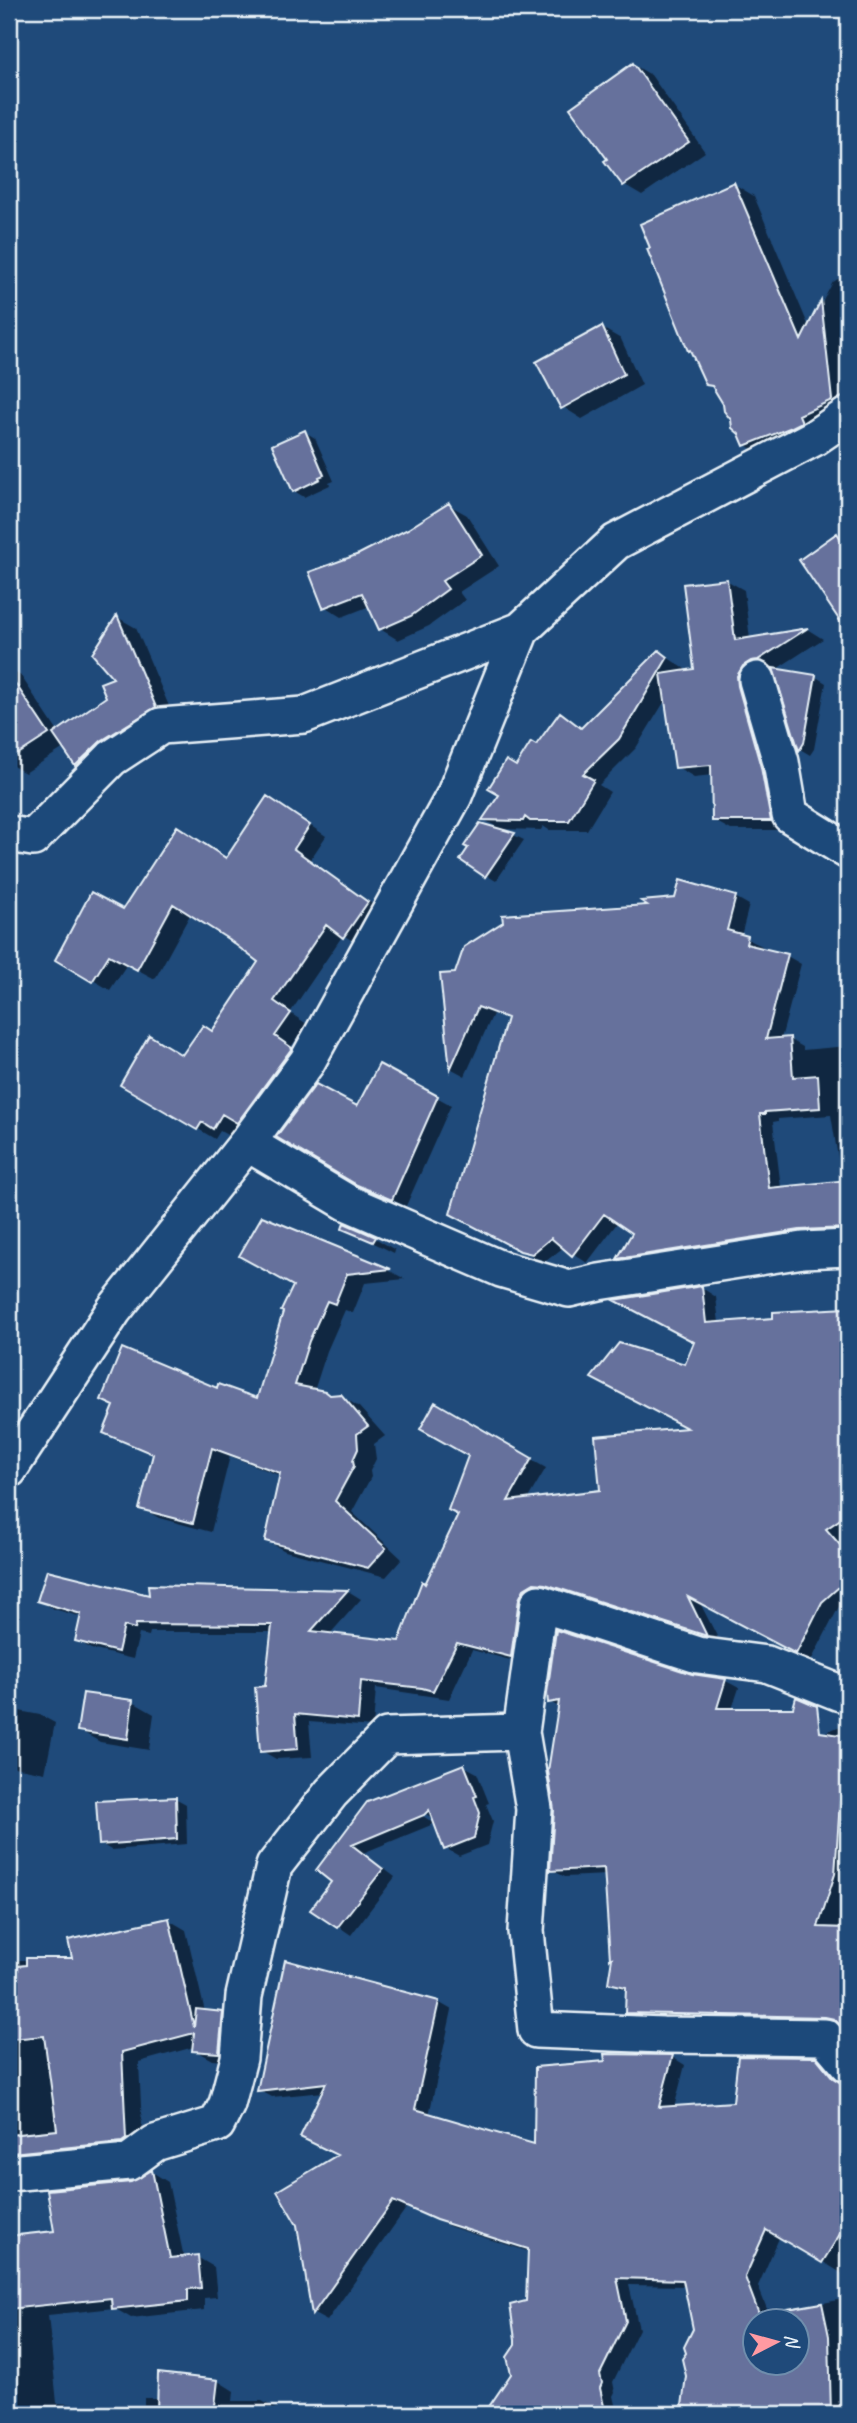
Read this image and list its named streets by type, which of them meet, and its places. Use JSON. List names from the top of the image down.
{
  "north": "right"
}
